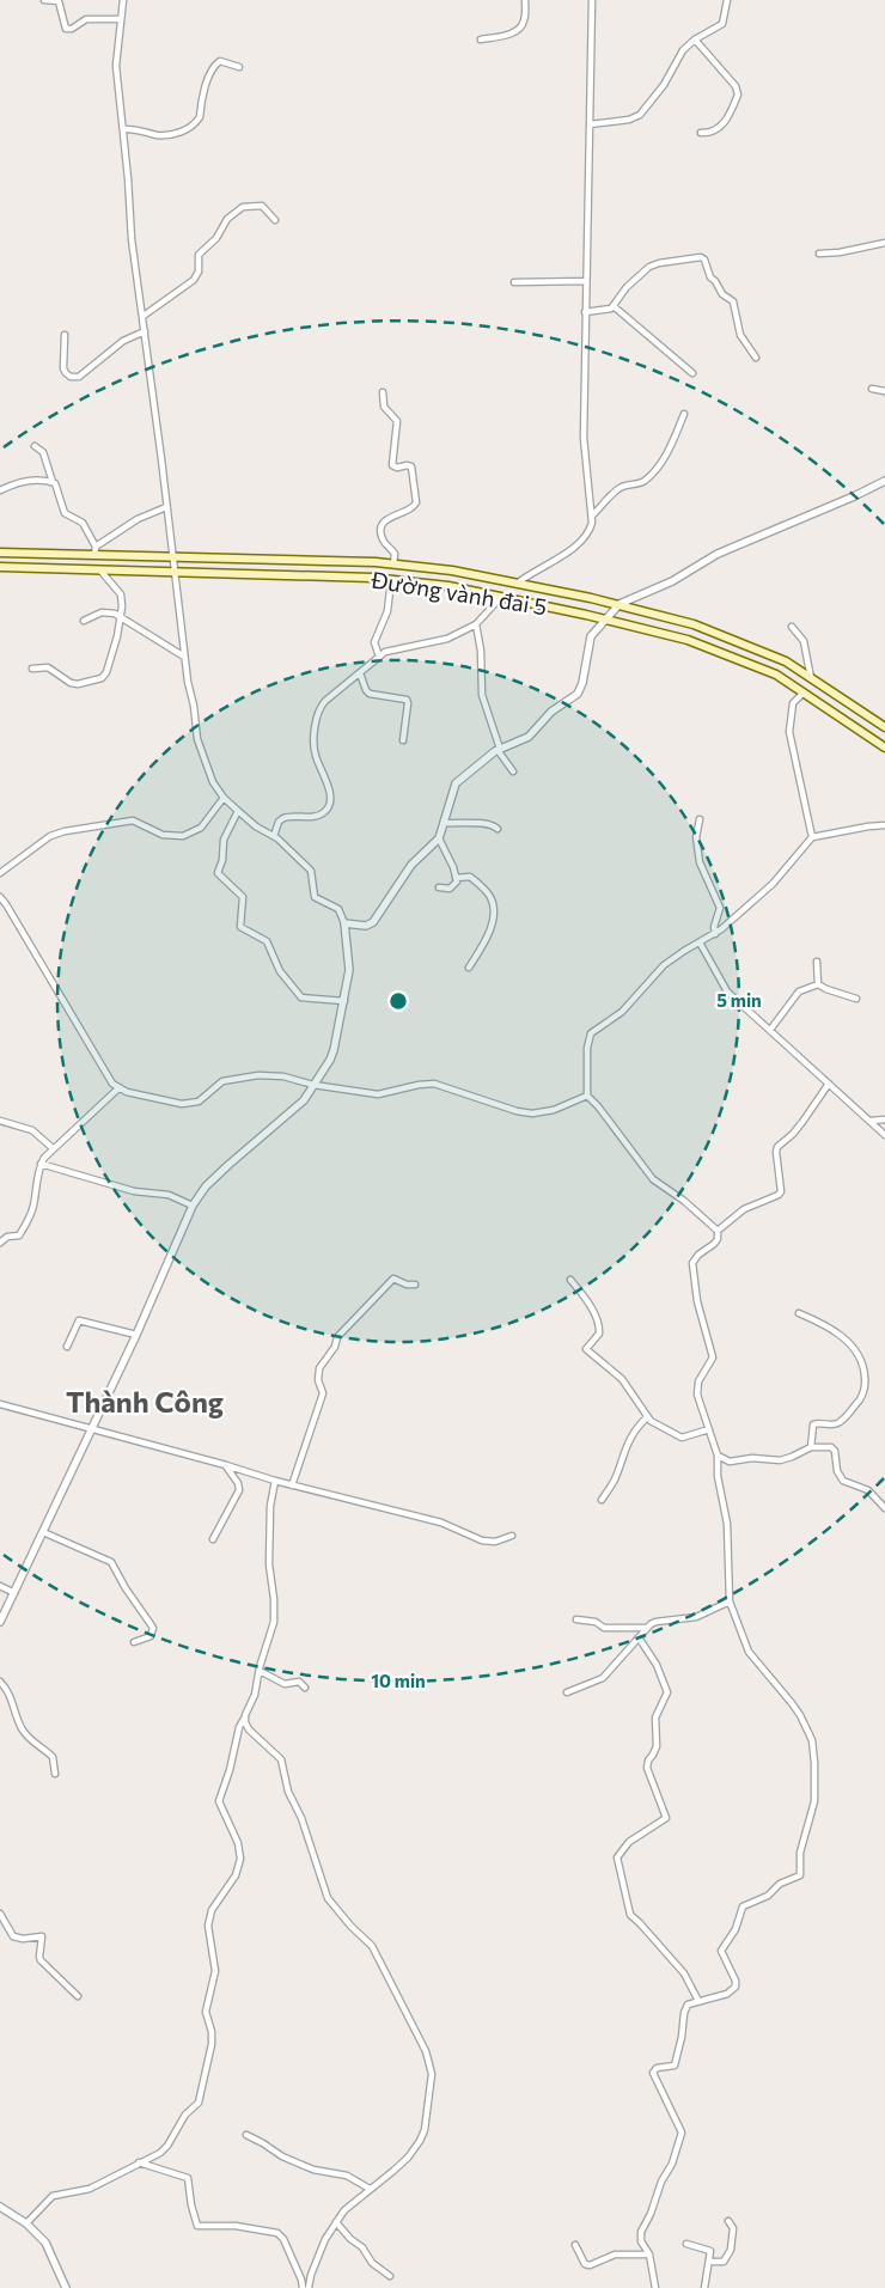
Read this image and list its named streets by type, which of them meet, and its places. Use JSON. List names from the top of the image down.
{
  "streets": {
    "main road": ["Đường vành đai 5"]
  },
  "districts": ["Thành Công"],
  "rings": ["5 min", "10 min"]
}
